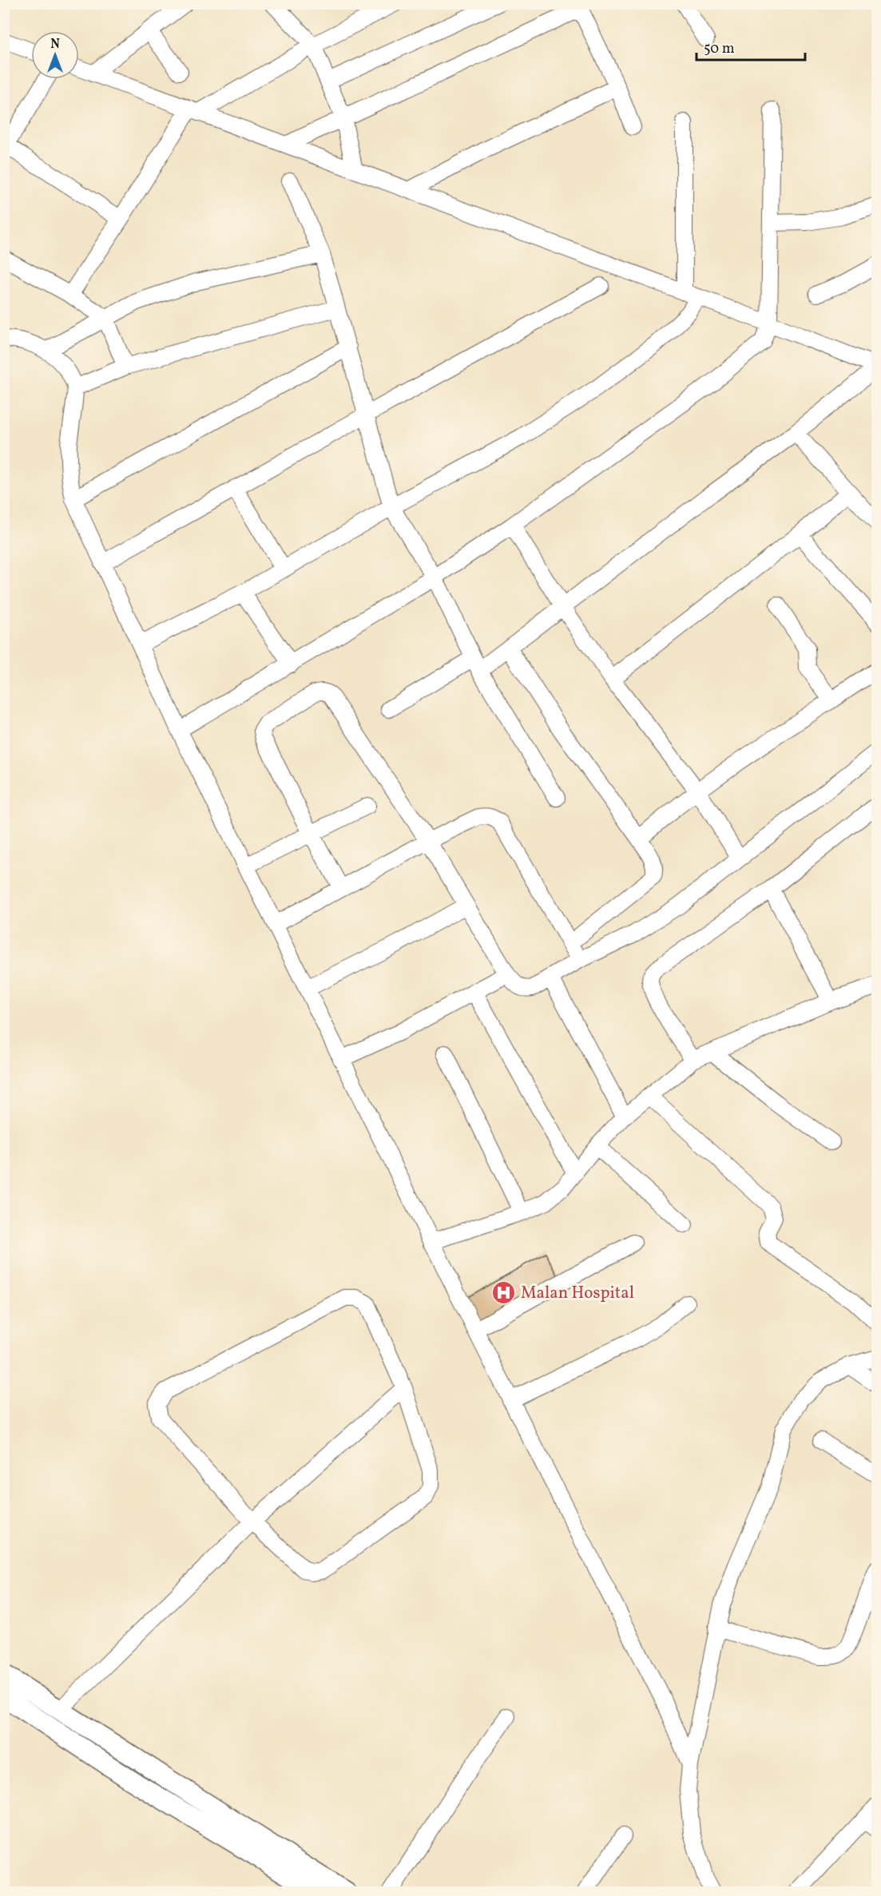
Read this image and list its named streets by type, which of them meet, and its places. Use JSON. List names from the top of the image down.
{
  "places": {
    "hospital": ["Malan Hospital"]
  },
  "scale_bar": "50 m",
  "north": "top"
}
